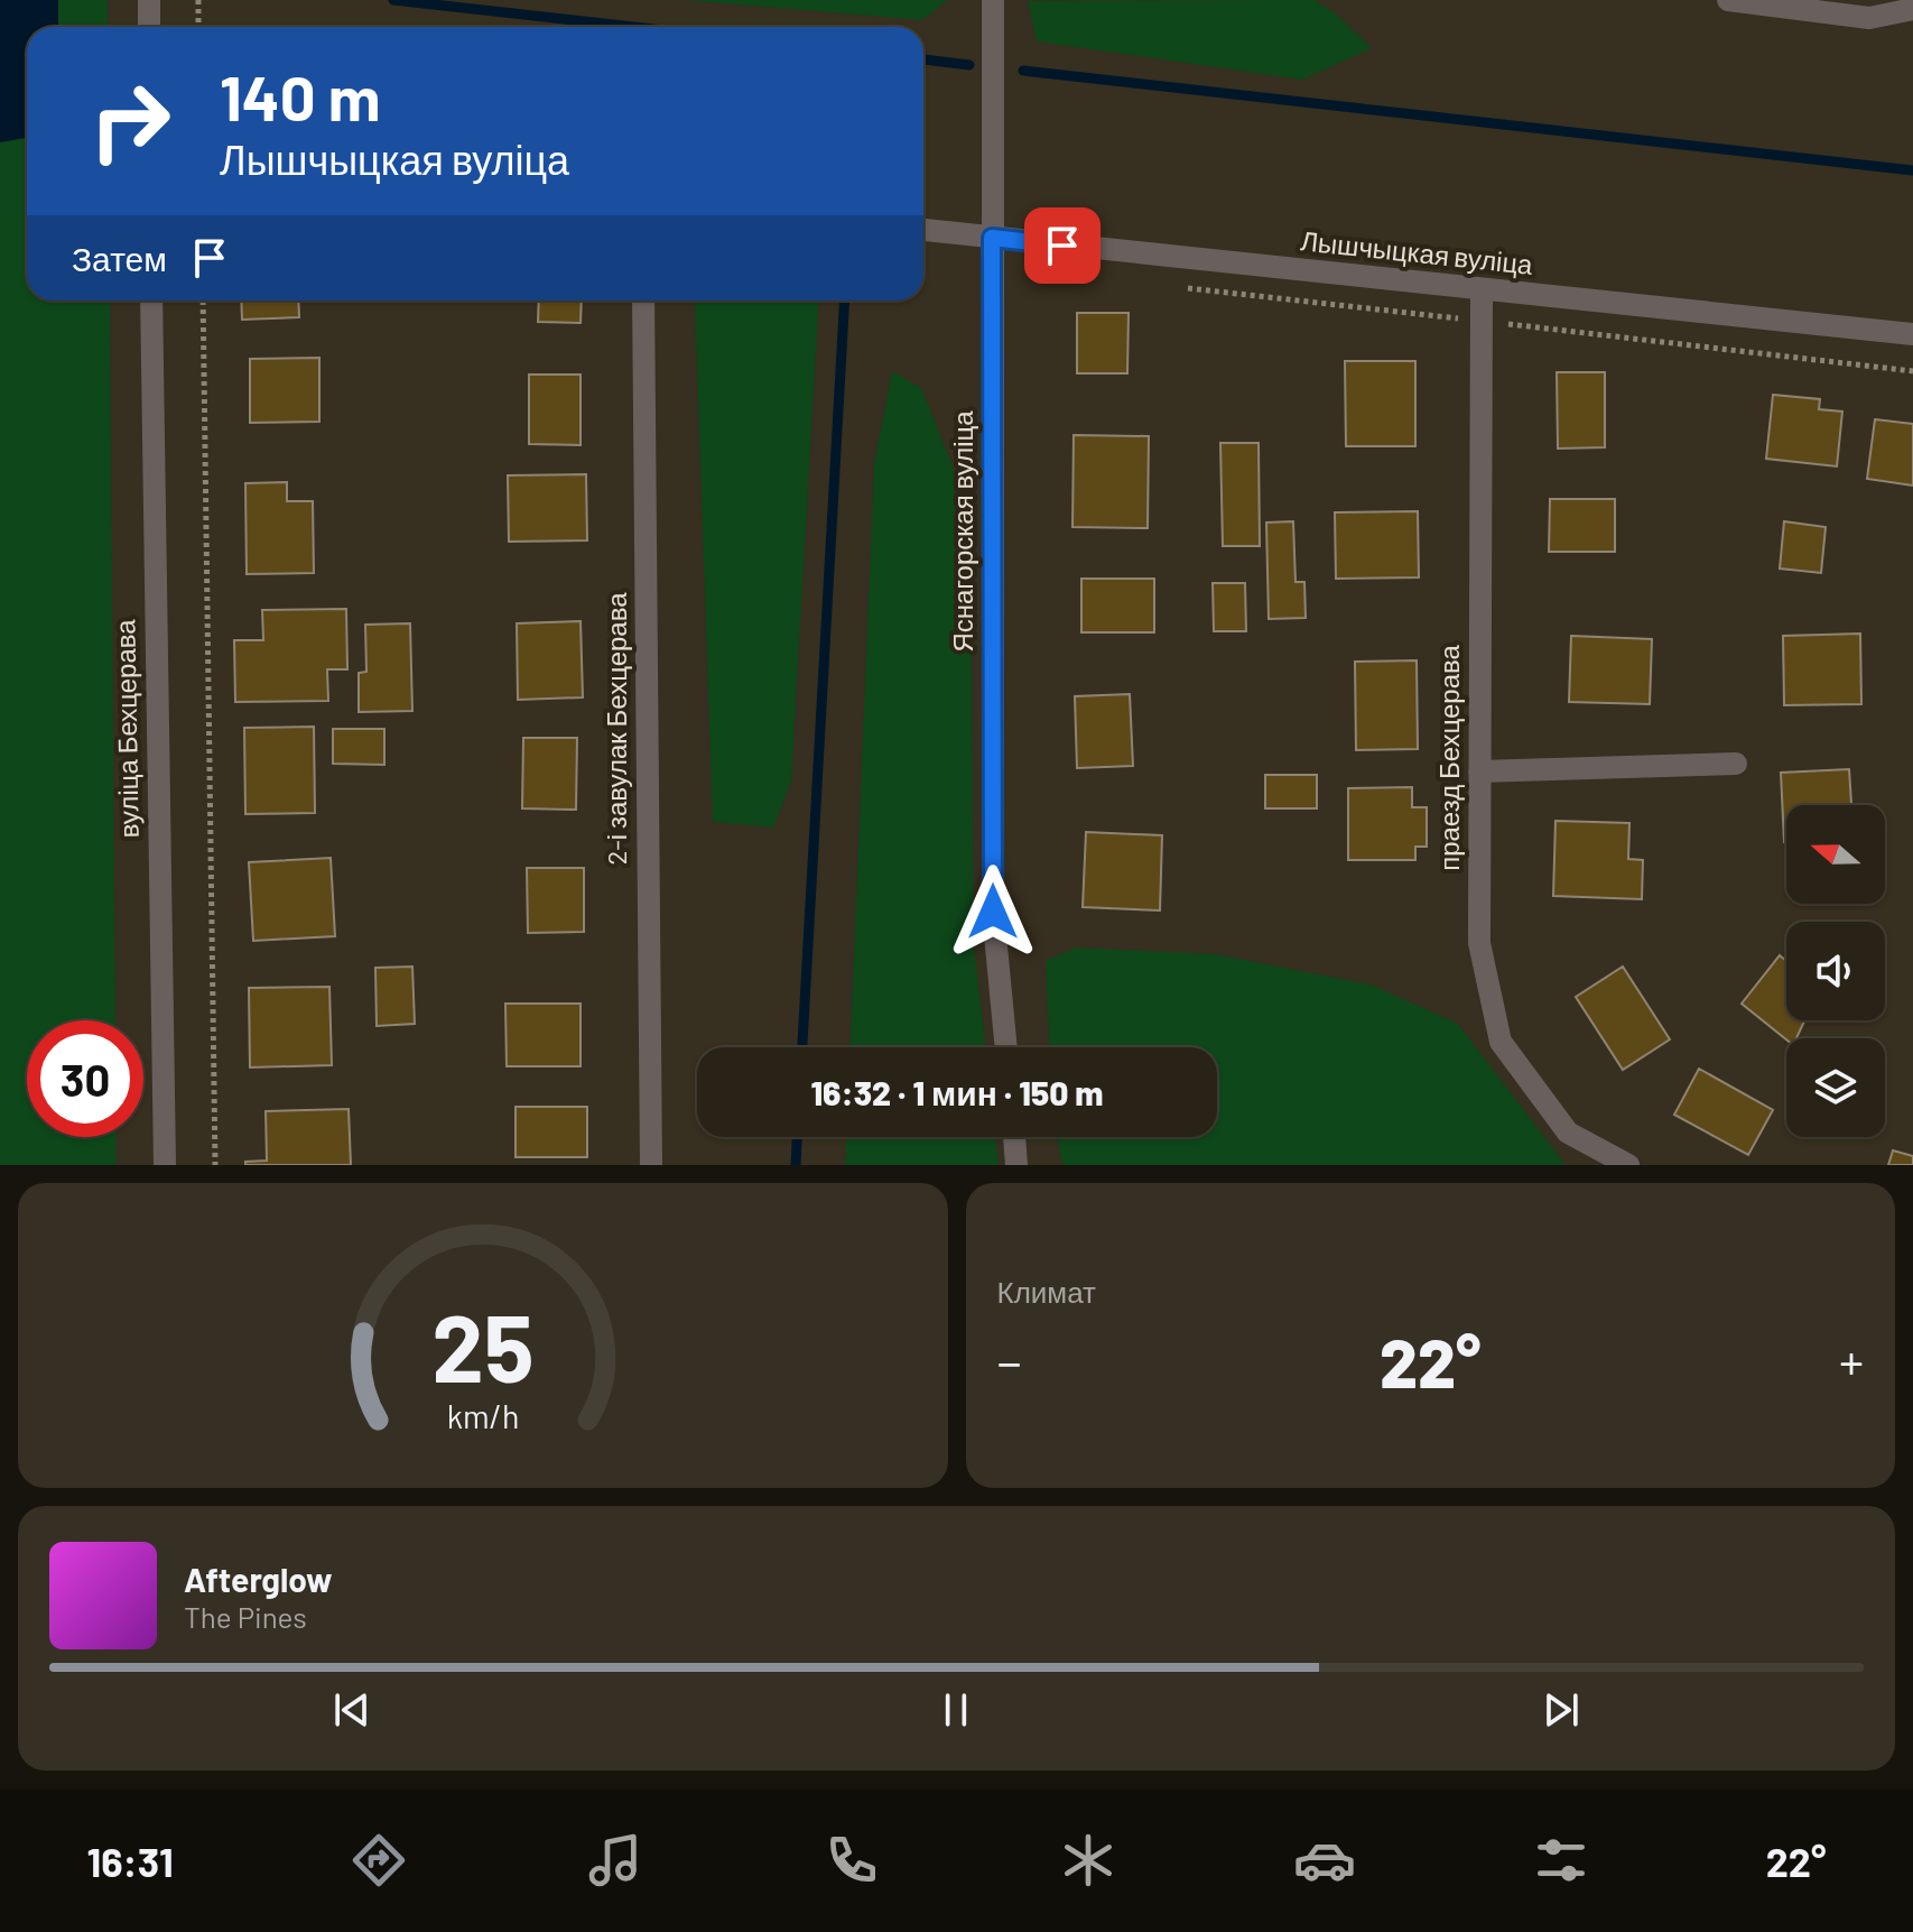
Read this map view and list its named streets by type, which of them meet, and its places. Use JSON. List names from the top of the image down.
{
  "streets": {
    "street": [
      "Лышчыцкая вуліца",
      "Яснагорская вуліца",
      "вуліца Бехцерава",
      "2-і завулак Бехцерава",
      "праезд Бехцерава"
    ]
  },
  "crossings": [
    ["Лышчыцкая вуліца", "Яснагорская вуліца"],
    ["Лышчыцкая вуліца", "праезд Бехцерава"]
  ],
  "north": "left",
  "page": {
    "turn": ["140 m", "Лышчыцкая вуліца"],
    "then": "Затем",
    "limit": "30",
    "trip": "16:32 · 1 мин · 150 m",
    "tile": "Климат",
    "heat": ["−", "22°", "+"],
    "song": ["Afterglow", "The Pines"],
    "tabs": ["16:31", "22°"],
    "gauge": ["25", "km/h"]
  }
}
